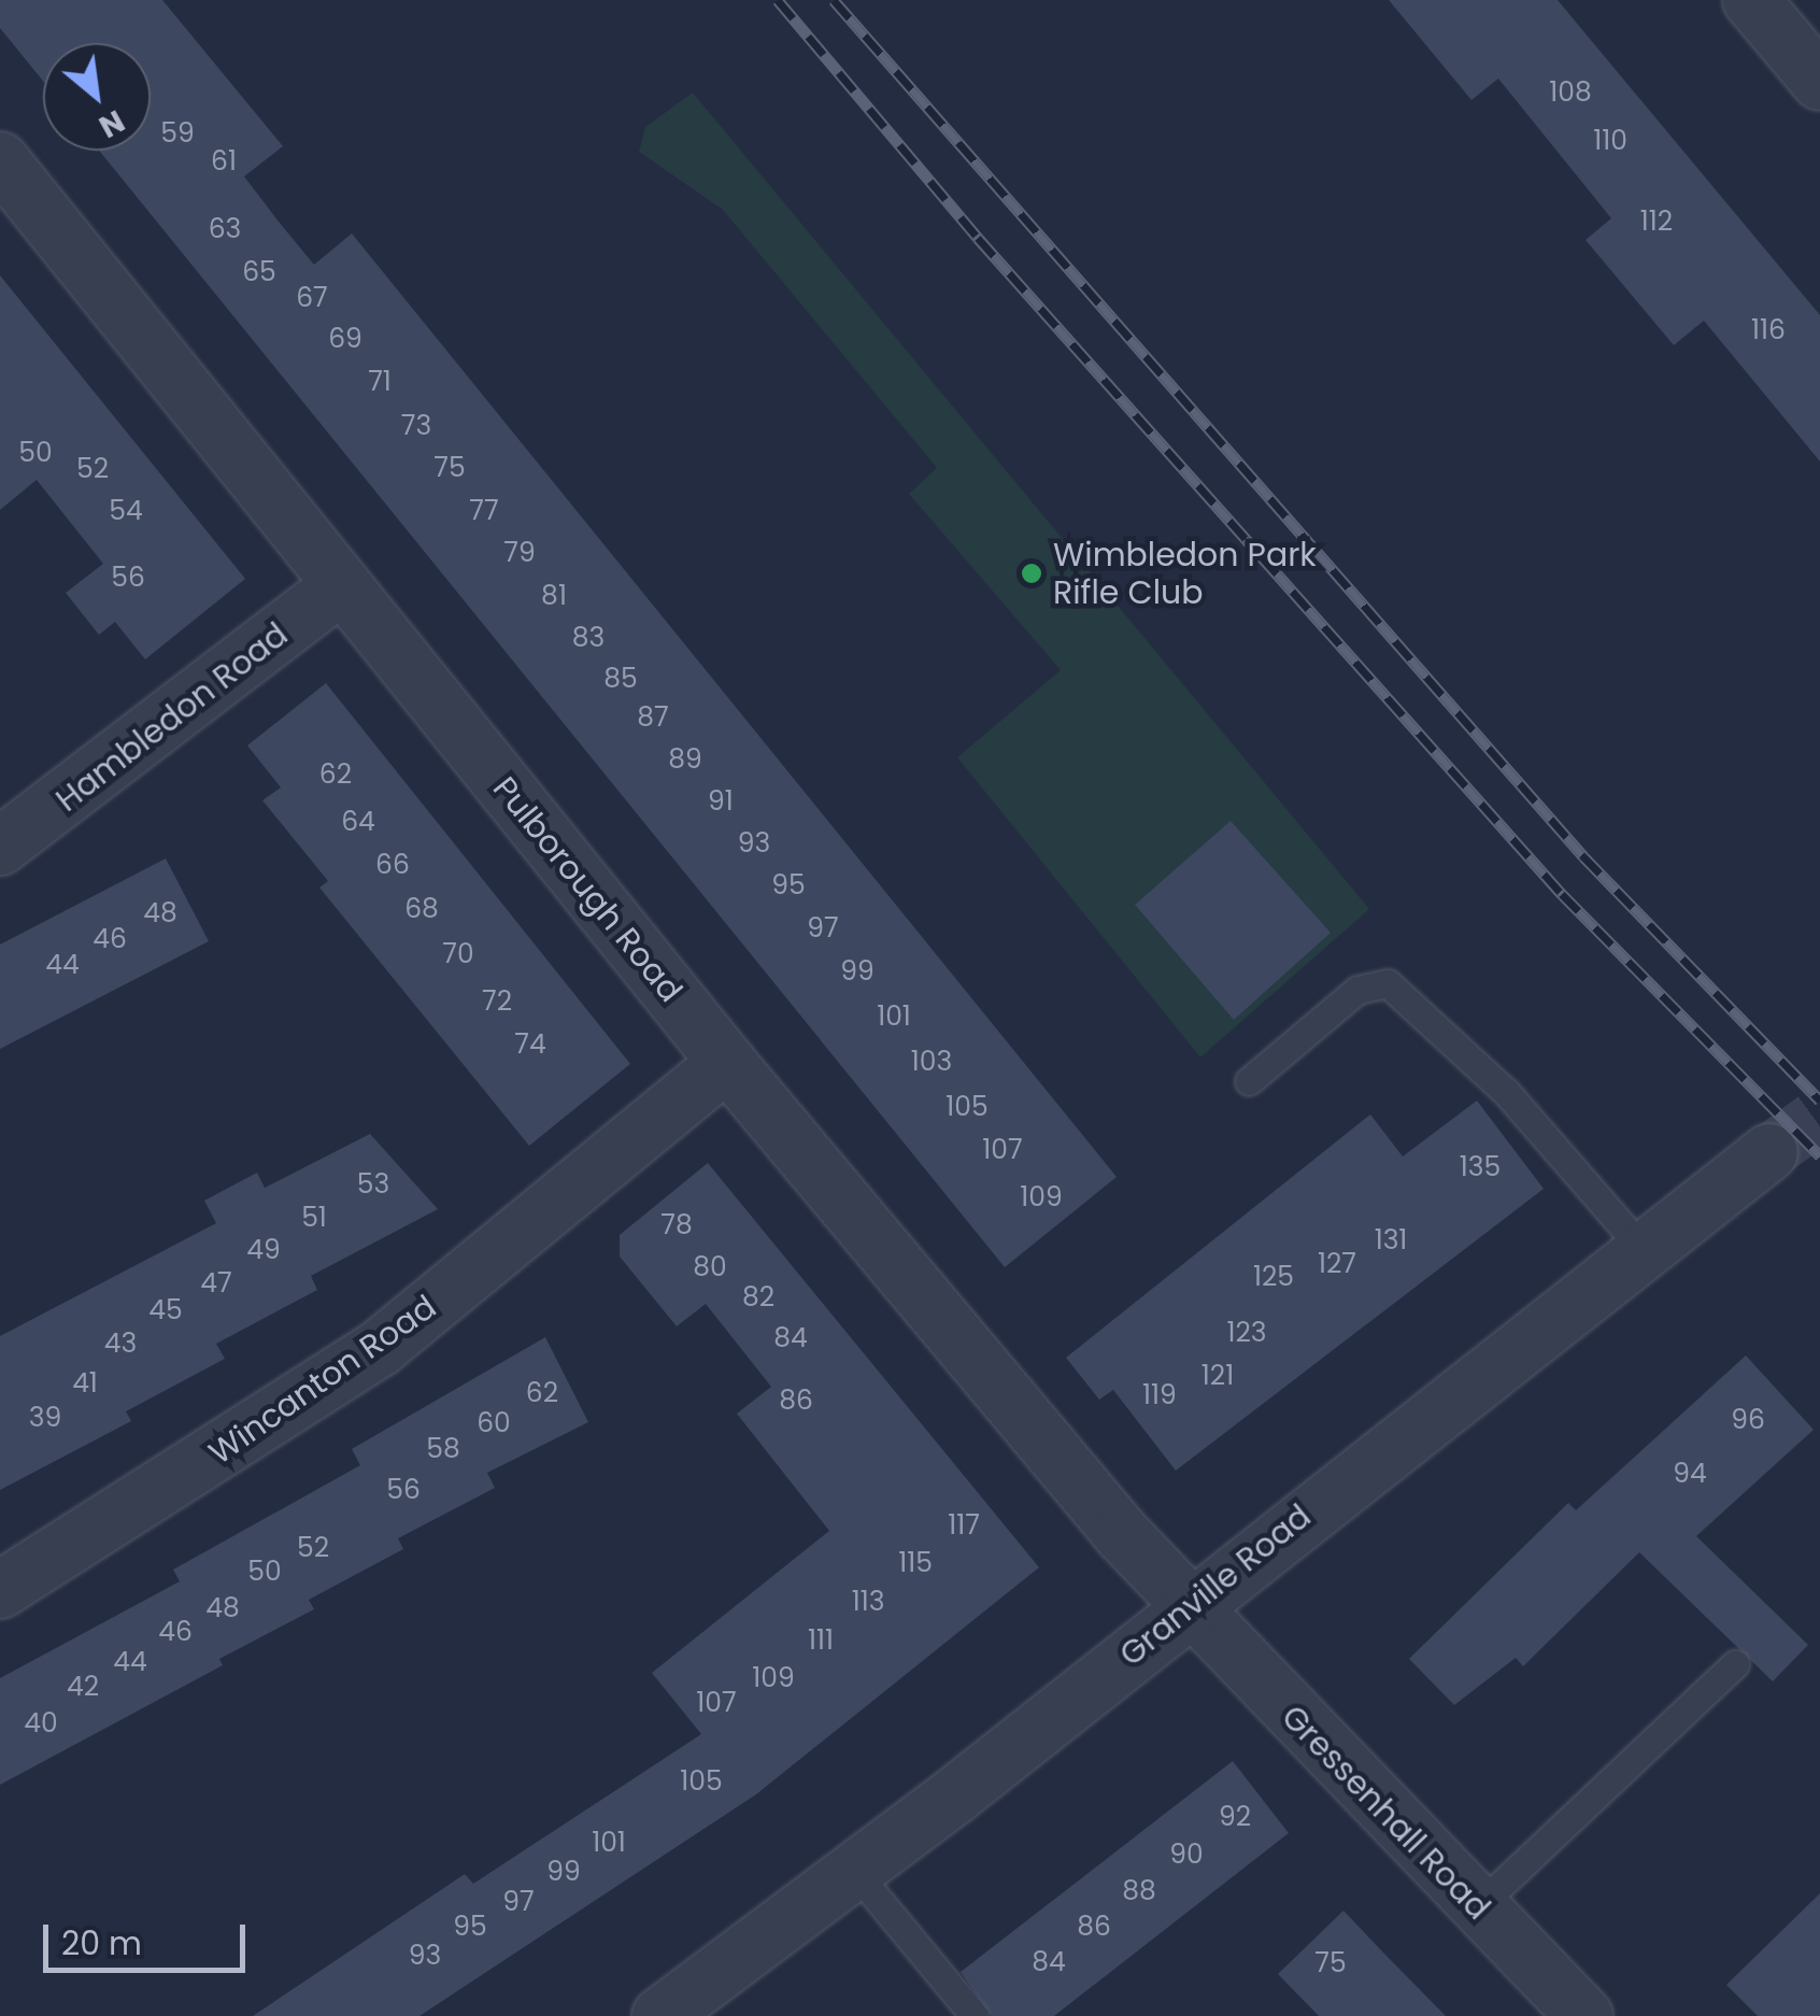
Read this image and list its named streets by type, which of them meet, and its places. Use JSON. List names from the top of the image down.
{
  "streets": {
    "street": [
      "Hambledon Road",
      "Pulborough Road",
      "Wincanton Road",
      "Granville Road",
      "Gressenhall Road"
    ]
  },
  "crossings": [
    ["Hambledon Road", "Pulborough Road"],
    ["Pulborough Road", "Wincanton Road"],
    ["Pulborough Road", "Granville Road"],
    ["Pulborough Road", "Gressenhall Road"],
    ["Granville Road", "Gressenhall Road"]
  ],
  "places": ["Wimbledon Park Rifle Club"],
  "house_numbers": [
    "108",
    "59",
    "110",
    "61",
    "112",
    "63",
    "65",
    "67",
    "116",
    "69",
    "71",
    "73",
    "50",
    "75",
    "52",
    "54",
    "77",
    "79",
    "56",
    "81",
    "83",
    "85",
    "87",
    "89",
    "62",
    "91",
    "64",
    "93",
    "66",
    "95",
    "68",
    "48",
    "97",
    "46",
    "70",
    "44",
    "99",
    "72",
    "101",
    "74",
    "103",
    "105",
    "107",
    "135",
    "53",
    "109",
    "51",
    "78",
    "131",
    "49",
    "127",
    "80",
    "125",
    "47",
    "82",
    "45",
    "123",
    "84",
    "43",
    "121",
    "41",
    "62",
    "119",
    "86",
    "39",
    "96",
    "60",
    "58",
    "94",
    "56",
    "117",
    "52",
    "115",
    "50",
    "113",
    "48",
    "46",
    "111",
    "44",
    "109",
    "42",
    "107",
    "40",
    "105",
    "92",
    "101",
    "90",
    "99",
    "88",
    "97",
    "95",
    "86",
    "93",
    "84",
    "75"
  ],
  "scale_bar": "20 m",
  "north": "bottom right"
}
